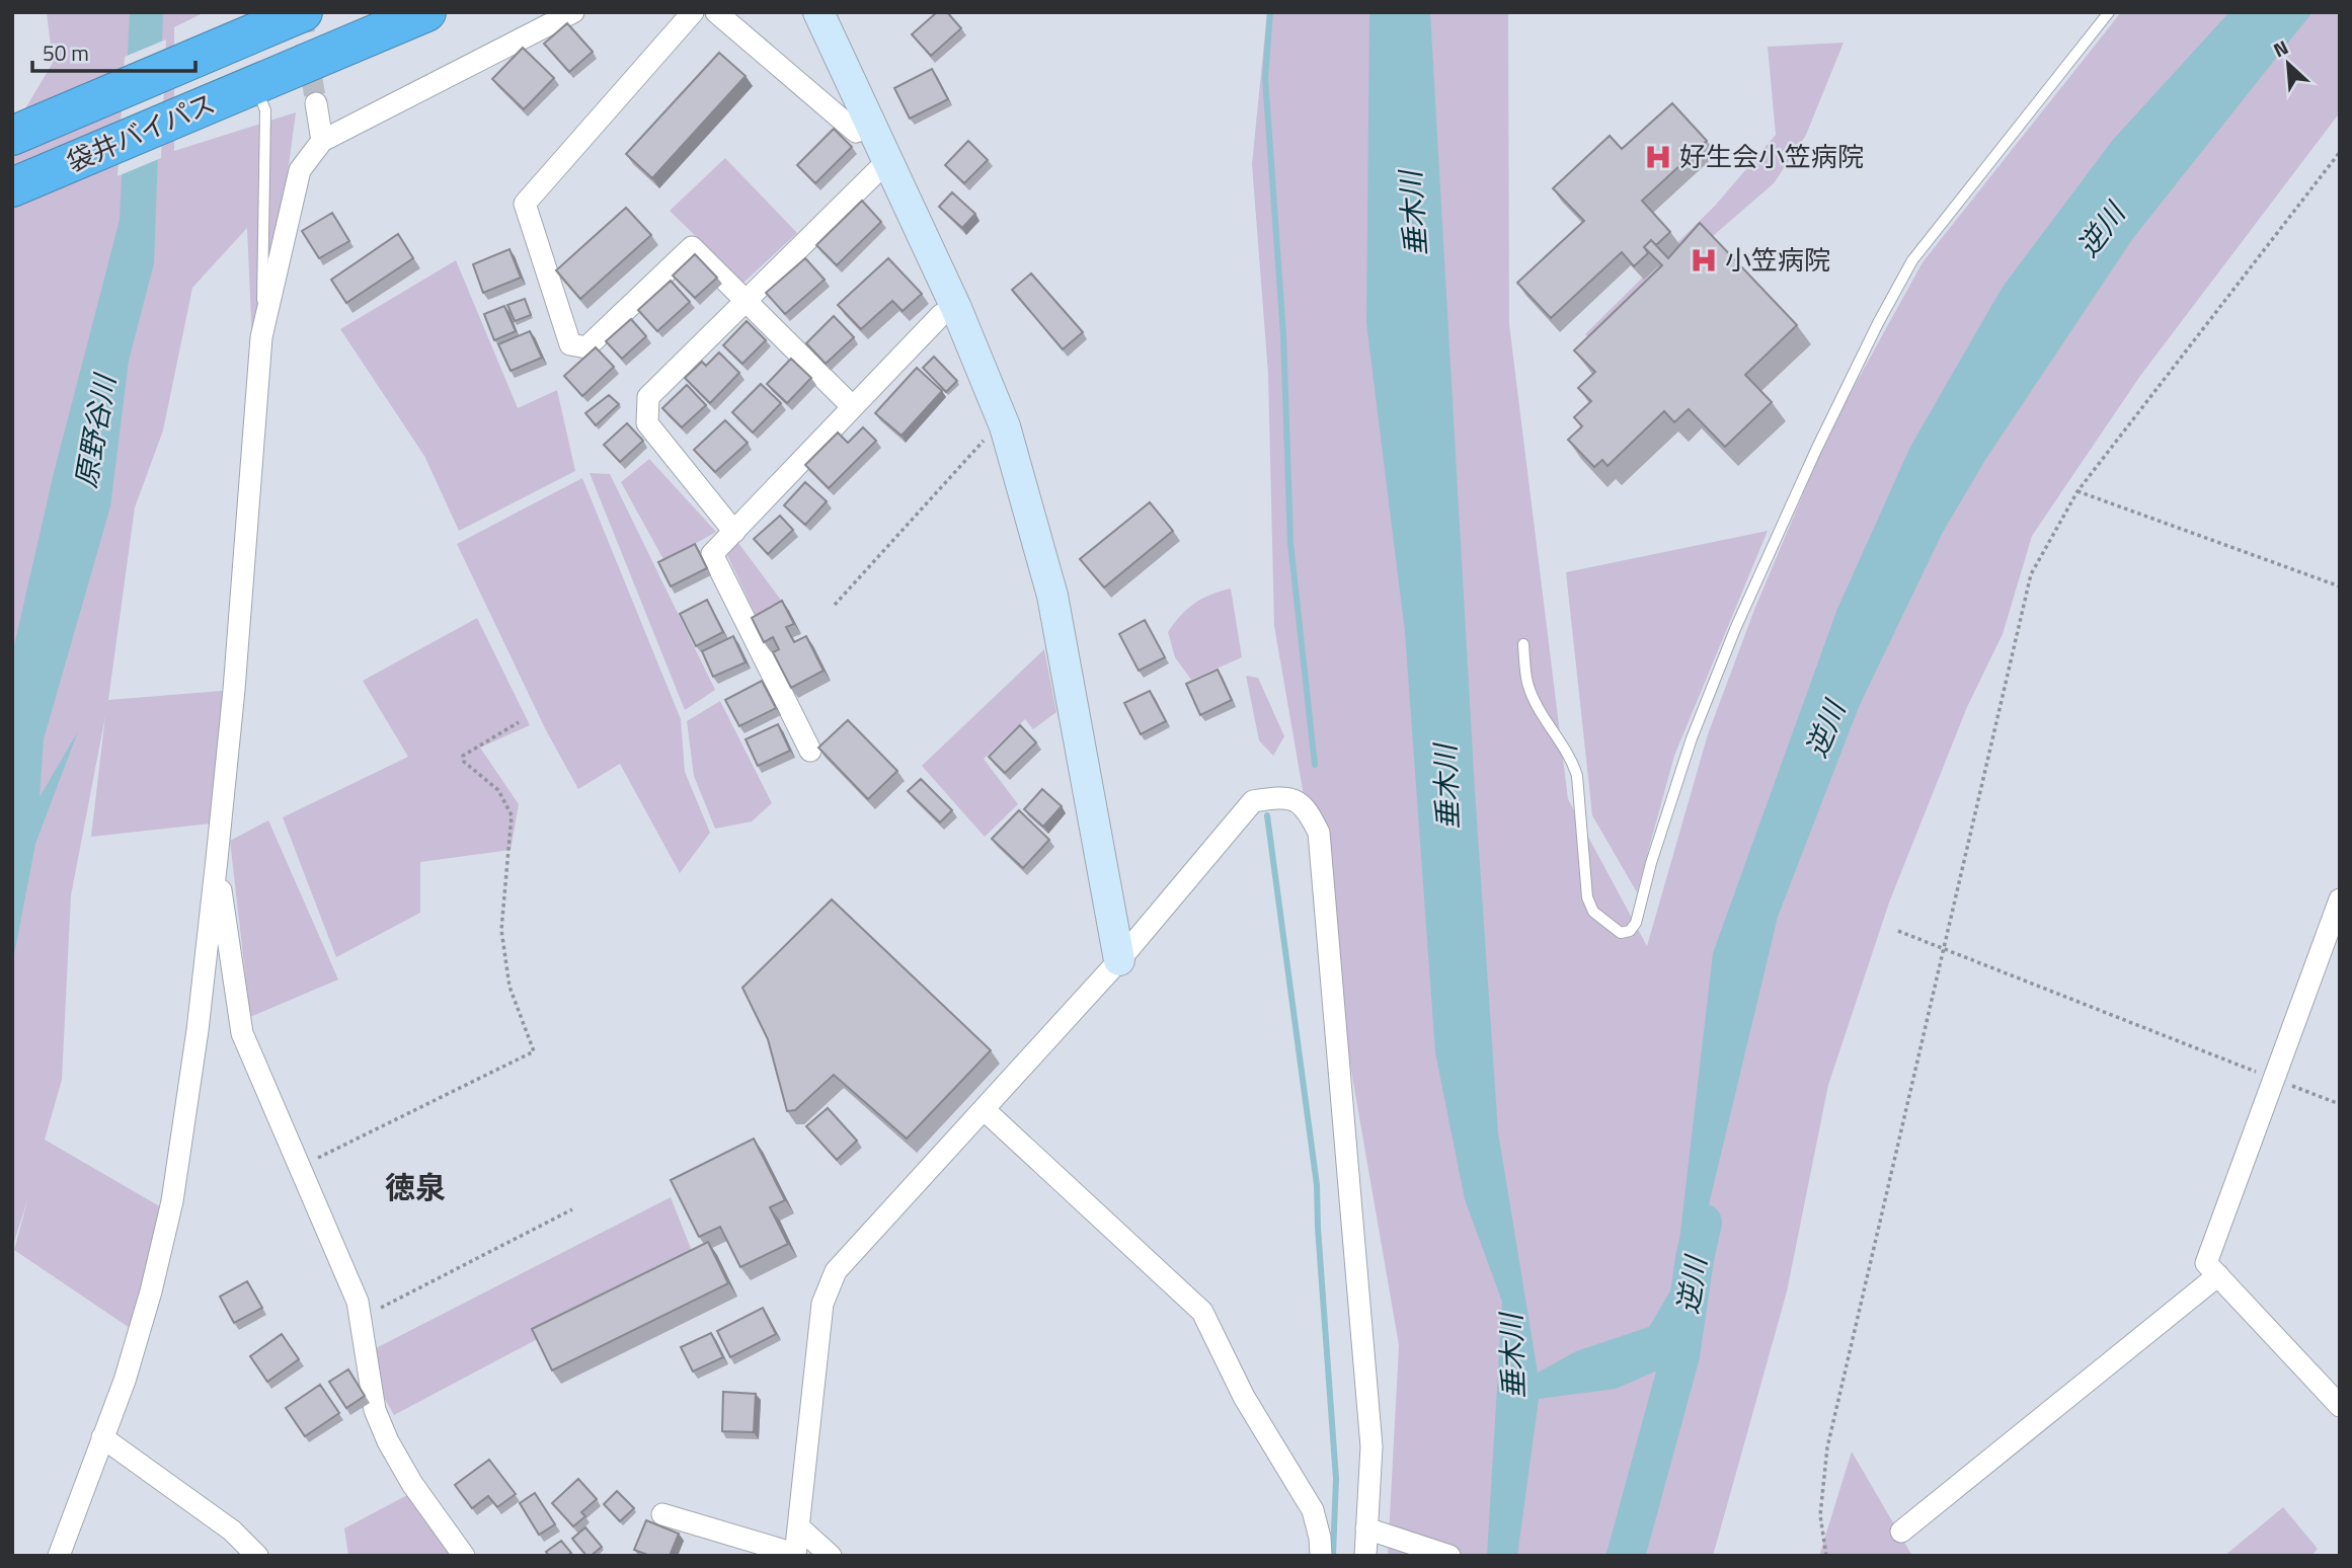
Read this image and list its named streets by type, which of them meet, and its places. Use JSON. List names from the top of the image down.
{
  "streets": {
    "highway": ["袋井バイパス"]
  },
  "districts": ["徳泉"],
  "water": ["垂木川", "逆川", "原野谷川"],
  "places": {
    "hospital": ["好生会小笠病院", "小笠病院"]
  },
  "scale_bar": "50 m",
  "north": "top left"
}
